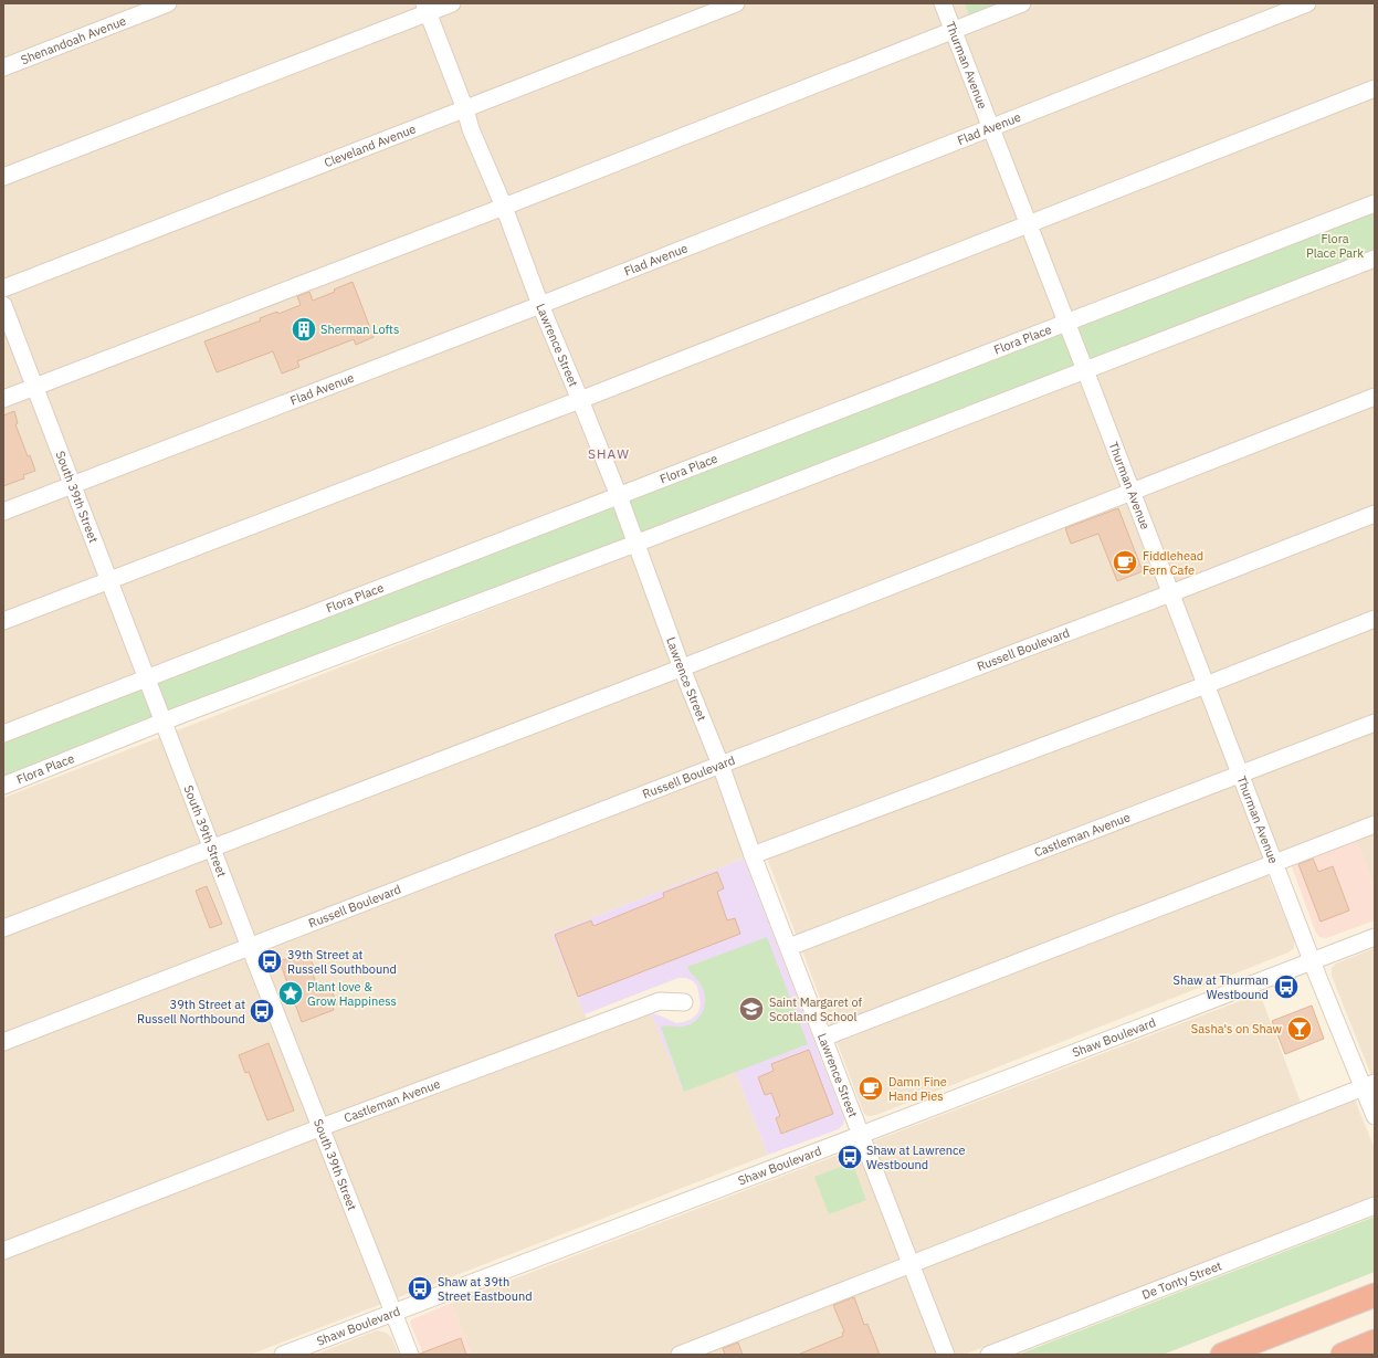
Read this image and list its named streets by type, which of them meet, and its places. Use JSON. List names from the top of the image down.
{
  "streets": {
    "street": [
      "Shenandoah Avenue",
      "Thurman Avenue",
      "Flad Avenue",
      "Cleveland Avenue",
      "Flora Place",
      "Lawrence Street",
      "South 39th Street",
      "Russell Boulevard",
      "Castleman Avenue",
      "Shaw Boulevard",
      "De Tonty Street"
    ]
  },
  "crossings": [
    ["Thurman Avenue", "Flad Avenue"],
    ["Thurman Avenue", "Flora Place"],
    ["Thurman Avenue", "Russell Boulevard"],
    ["Thurman Avenue", "Castleman Avenue"],
    ["Thurman Avenue", "Shaw Boulevard"],
    ["Flad Avenue", "Lawrence Street"],
    ["Flad Avenue", "South 39th Street"],
    ["Cleveland Avenue", "Lawrence Street"],
    ["Flora Place", "Lawrence Street"],
    ["Flora Place", "South 39th Street"],
    ["Lawrence Street", "Russell Boulevard"],
    ["Lawrence Street", "Castleman Avenue"],
    ["Lawrence Street", "Shaw Boulevard"],
    ["South 39th Street", "Russell Boulevard"],
    ["South 39th Street", "Castleman Avenue"],
    ["South 39th Street", "Shaw Boulevard"]
  ],
  "districts": ["SHAW"],
  "parks": ["Flora Place Park"],
  "places": {
    "building": ["Sherman Lofts"],
    "cafe": ["Fiddlehead Fern Cafe", "Damn Fine Hand Pies"],
    "bus stop": [
      "39th Street at Russell Southbound",
      "Shaw at Thurman Westbound",
      "39th Street at Russell Northbound",
      "Shaw at Lawrence Westbound",
      "Shaw at 39th Street Eastbound"
    ],
    "place": ["Plant love & Grow Happiness"],
    "school or university": ["Saint Margaret of Scotland School"],
    "bar": ["Sasha's on Shaw"]
  }
}
